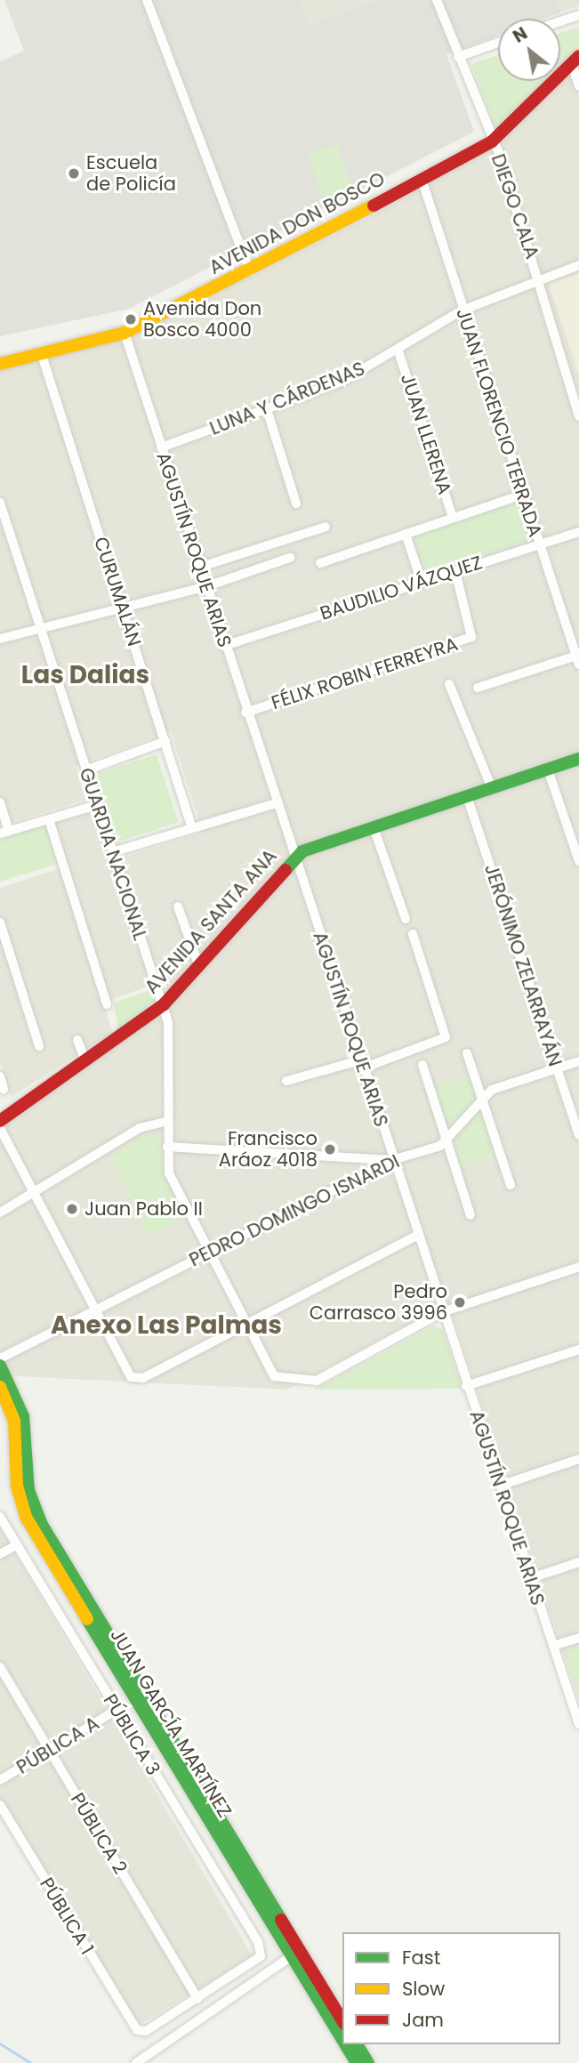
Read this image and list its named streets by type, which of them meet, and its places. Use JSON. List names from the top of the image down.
{
  "streets": {
    "main road": ["AVENIDA DON BOSCO", "AVENIDA SANTA ANA", "JUAN GARCÍA MARTÍNEZ"],
    "street": [
      "DIEGO CALA",
      "LUNA Y CÁRDENAS",
      "JUAN FLORENCIO TERRADA",
      "JUAN LLERENA",
      "AGUSTÍN ROQUE ARIAS",
      "BAUDILIO VÁZQUEZ",
      "CURUMALÁN",
      "FÉLIX ROBIN FERREYRA",
      "GUARDIA NACIONAL",
      "JERÓNIMO ZELARRAYÁN",
      "PEDRO DOMINGO ISNARDI",
      "PÚBLICA 3",
      "PÚBLICA A",
      "PÚBLICA 2",
      "PÚBLICA 1"
    ]
  },
  "crossings": [
    ["DIEGO CALA", "AVENIDA DON BOSCO"],
    ["DIEGO CALA", "LUNA Y CÁRDENAS"],
    ["AVENIDA DON BOSCO", "JUAN FLORENCIO TERRADA"],
    ["AVENIDA DON BOSCO", "AGUSTÍN ROQUE ARIAS"],
    ["AVENIDA DON BOSCO", "CURUMALÁN"],
    ["LUNA Y CÁRDENAS", "JUAN FLORENCIO TERRADA"],
    ["LUNA Y CÁRDENAS", "JUAN LLERENA"],
    ["LUNA Y CÁRDENAS", "AGUSTÍN ROQUE ARIAS"],
    ["JUAN FLORENCIO TERRADA", "BAUDILIO VÁZQUEZ"],
    ["AGUSTÍN ROQUE ARIAS", "BAUDILIO VÁZQUEZ"],
    ["AGUSTÍN ROQUE ARIAS", "FÉLIX ROBIN FERREYRA"],
    ["AGUSTÍN ROQUE ARIAS", "GUARDIA NACIONAL"],
    ["AGUSTÍN ROQUE ARIAS", "AVENIDA SANTA ANA"],
    ["AGUSTÍN ROQUE ARIAS", "PEDRO DOMINGO ISNARDI"],
    ["BAUDILIO VÁZQUEZ", "FÉLIX ROBIN FERREYRA"],
    ["GUARDIA NACIONAL", "AVENIDA SANTA ANA"],
    ["GUARDIA NACIONAL", "PEDRO DOMINGO ISNARDI"],
    ["AVENIDA SANTA ANA", "JERÓNIMO ZELARRAYÁN"],
    ["PÚBLICA 3", "PÚBLICA A"],
    ["PÚBLICA 3", "PÚBLICA 2"],
    ["PÚBLICA 3", "PÚBLICA 1"],
    ["PÚBLICA A", "PÚBLICA 2"],
    ["PÚBLICA 2", "PÚBLICA 1"]
  ],
  "districts": ["Las Dalias", "Anexo Las Palmas"],
  "places": [
    "Escuela de Policía",
    "Avenida Don Bosco 4000",
    "Francisco Aráoz 4018",
    "Juan Pablo II",
    "Pedro Carrasco 3996"
  ],
  "legend": ["Fast", "Slow", "Jam"],
  "north": "top left"
}
